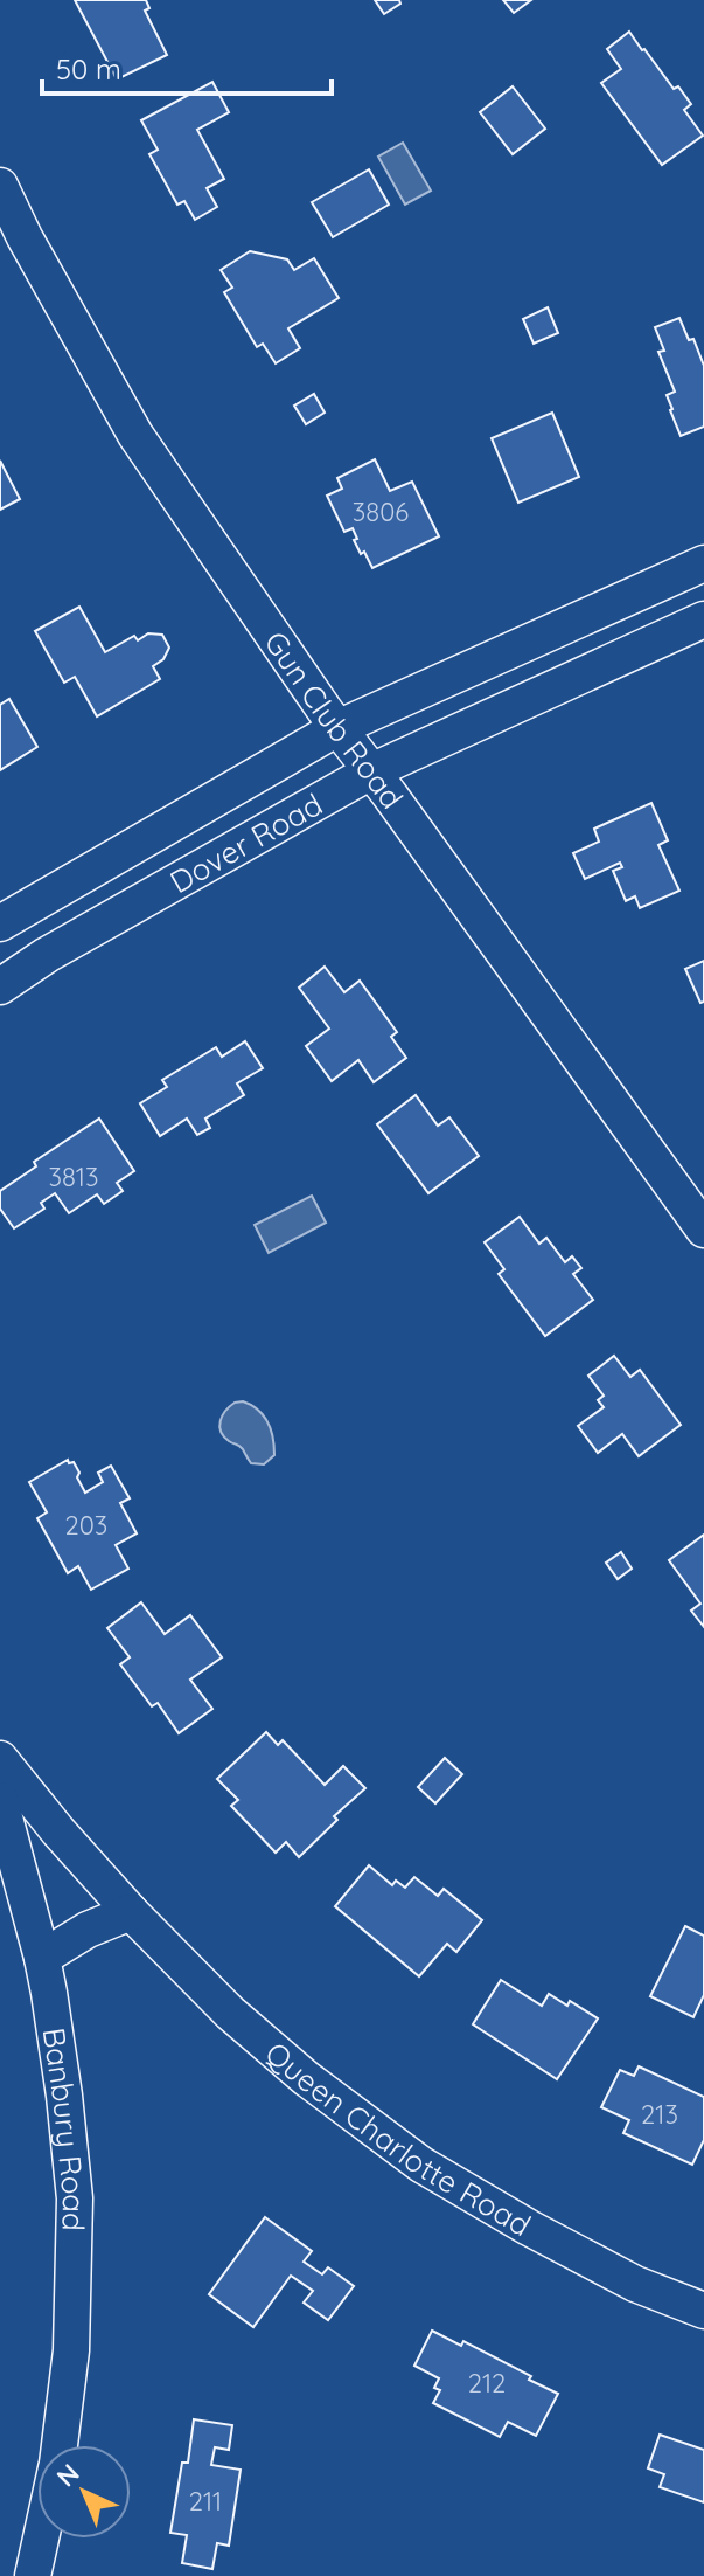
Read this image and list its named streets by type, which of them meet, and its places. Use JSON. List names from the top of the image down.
{
  "streets": {
    "street": [
      "Gun Club Road",
      "Dover Road",
      "Banbury Road",
      "Queen Charlotte Road"
    ]
  },
  "crossings": [
    ["Gun Club Road", "Dover Road"]
  ],
  "house_numbers": [
    "3806",
    "3813",
    "203",
    "213",
    "212",
    "211"
  ],
  "scale_bar": "50 m",
  "north": "top left"
}
